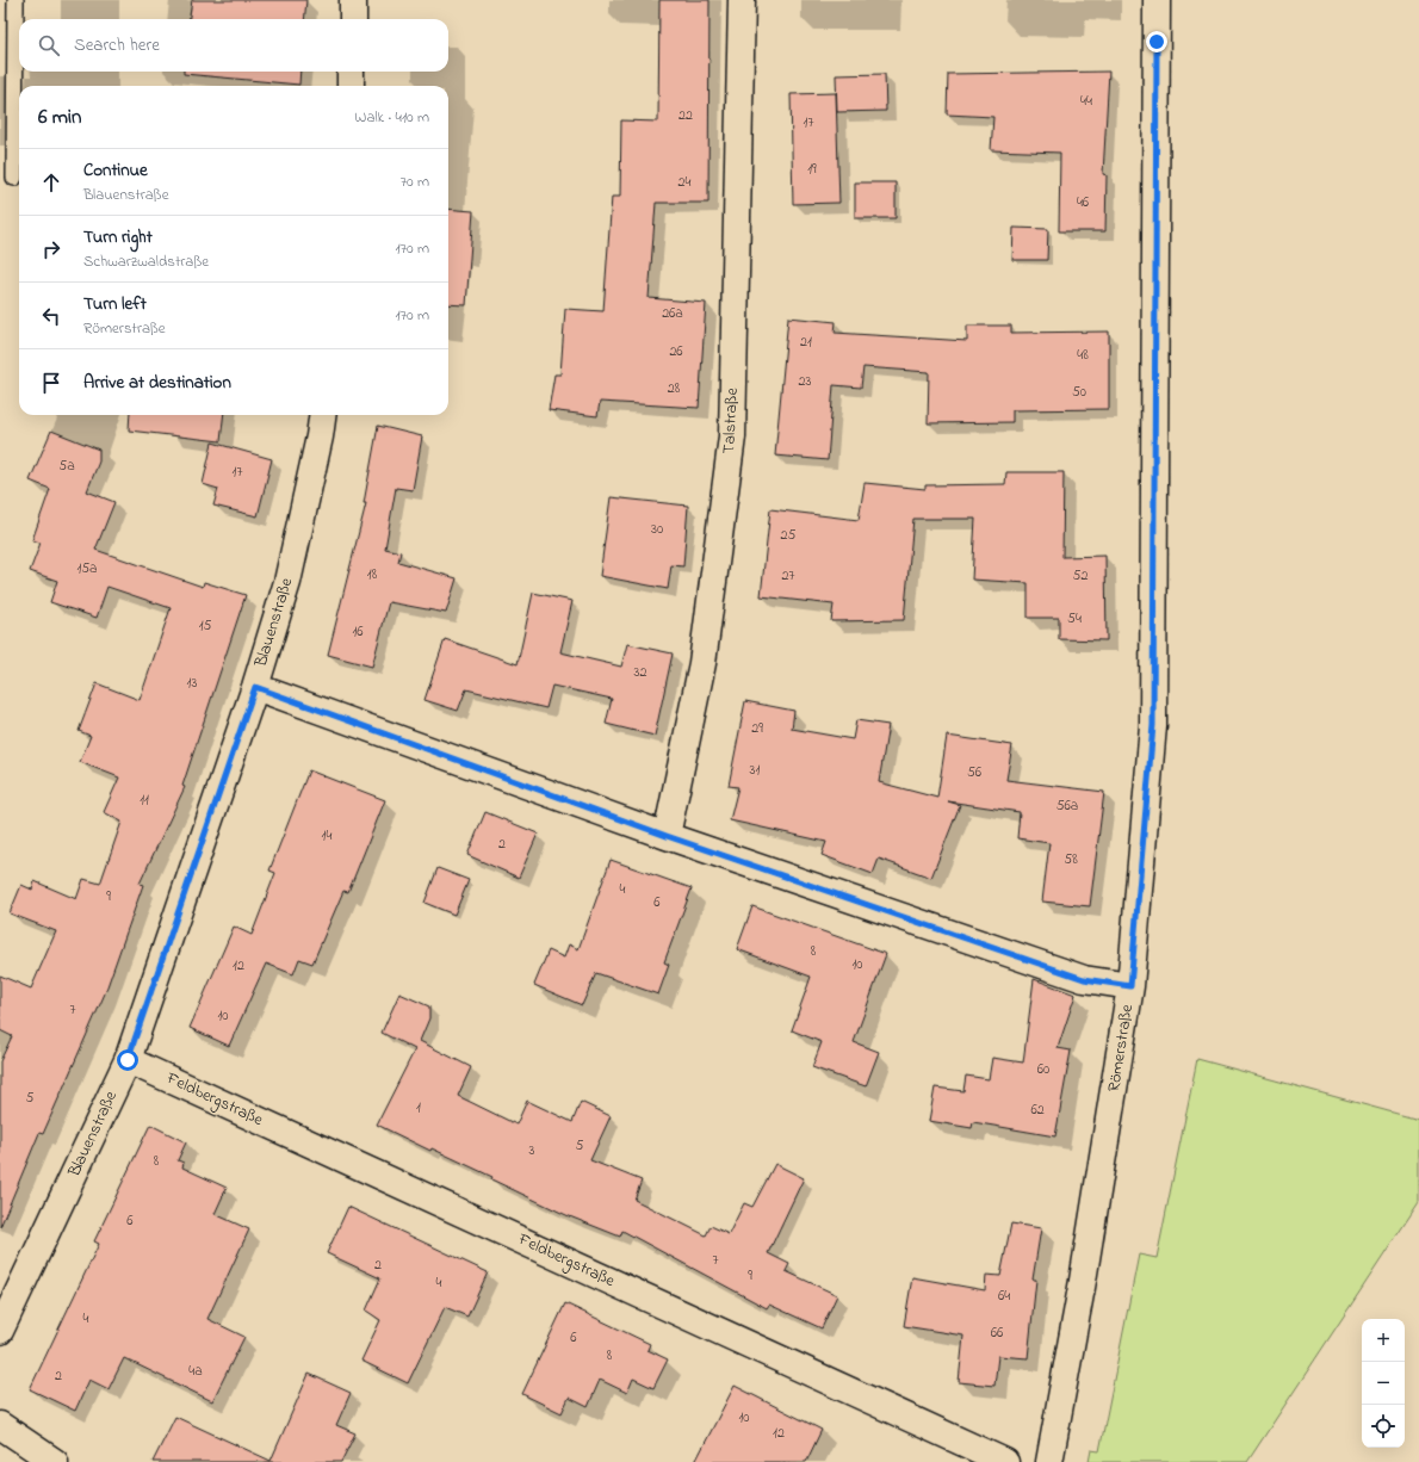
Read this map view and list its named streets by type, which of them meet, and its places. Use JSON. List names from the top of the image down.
{
  "streets": {
    "street": [
      "Talstraße",
      "Blauenstraße",
      "Römerstraße",
      "Feldbergstraße"
    ]
  },
  "crossings": [
    ["Blauenstraße", "Feldbergstraße"]
  ],
  "house_numbers": [
    "44",
    "22",
    "17",
    "19",
    "24",
    "46",
    "26a",
    "21",
    "26",
    "48",
    "23",
    "28",
    "50",
    "5a",
    "17",
    "30",
    "25",
    "15a",
    "18",
    "27",
    "52",
    "54",
    "15",
    "16",
    "32",
    "13",
    "29",
    "31",
    "56",
    "11",
    "56a",
    "14",
    "2",
    "58",
    "4",
    "9",
    "6",
    "8",
    "10",
    "12",
    "7",
    "10",
    "60",
    "5",
    "1",
    "62",
    "5",
    "3",
    "8",
    "6",
    "7",
    "2",
    "9",
    "4",
    "64",
    "4",
    "66",
    "6",
    "8",
    "4a",
    "2",
    "10",
    "12"
  ],
  "page": {
    "search": "Search here",
    "heading": ["6 min", "Walk · 410 m"],
    "list": [
      ["Continue", "Blauenstraße", "70 m"],
      ["Turn right", "Schwarzwaldstraße", "170 m"],
      ["Turn left", "Römerstraße", "170 m"],
      "Arrive at destination"
    ],
    "map_buttons": ["+", "−"]
  }
}
